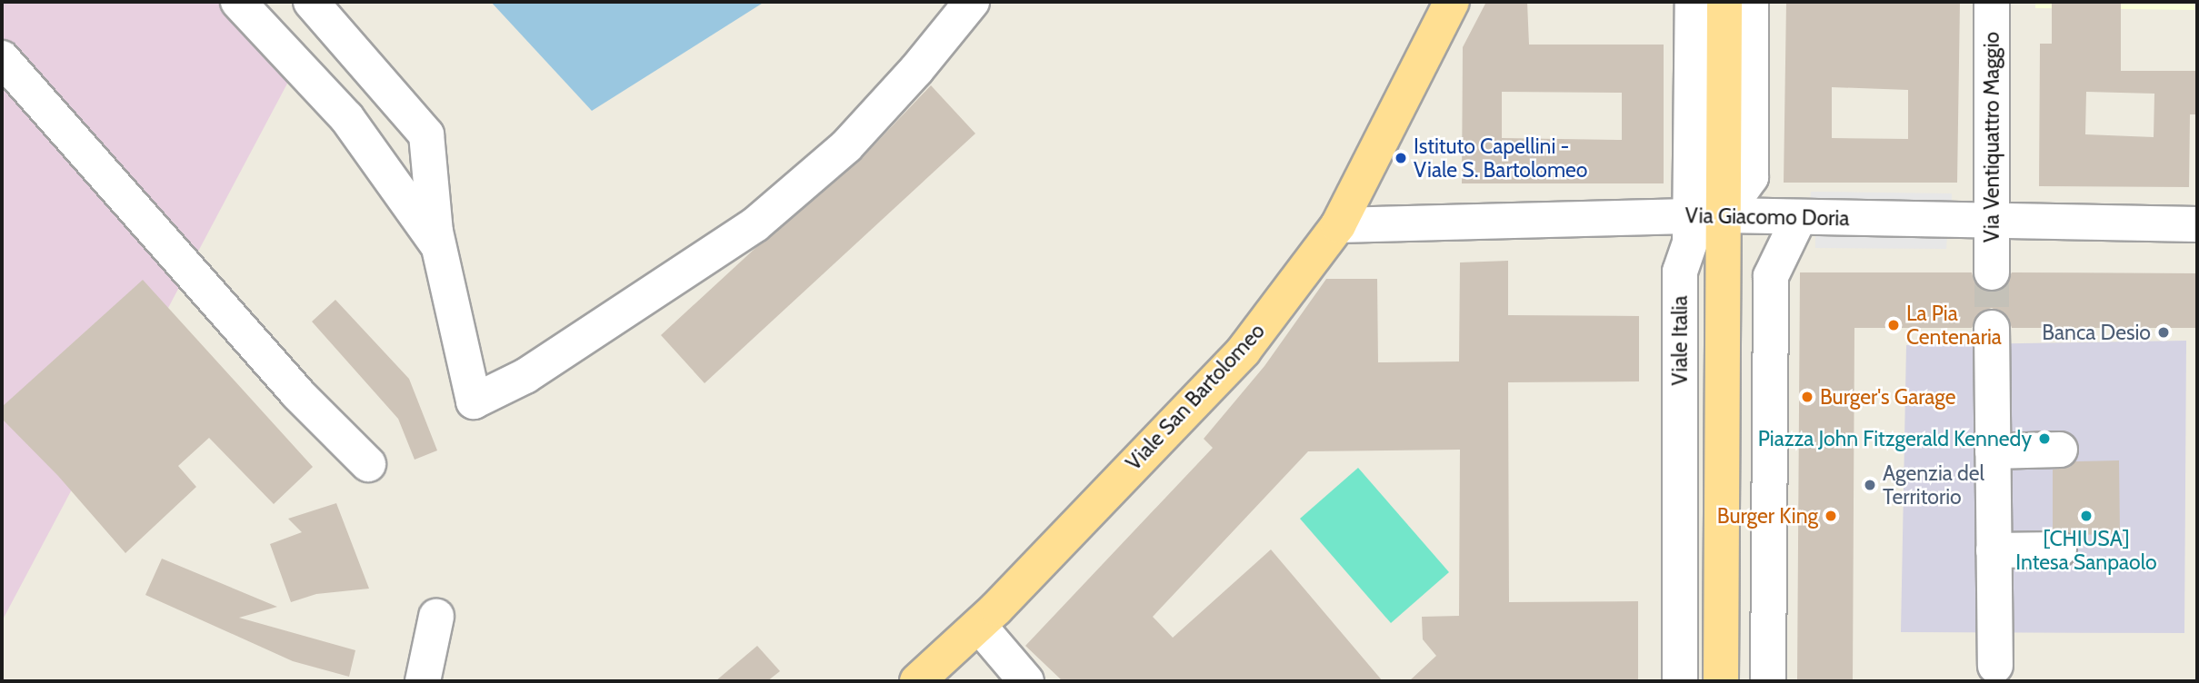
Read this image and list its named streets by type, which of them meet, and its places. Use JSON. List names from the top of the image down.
{
  "streets": {
    "main road": ["Viale Italia", "Viale San Bartolomeo"],
    "street": ["Via Ventiquattro Maggio", "Via Giacomo Doria"]
  },
  "crossings": [
    ["Via Ventiquattro Maggio", "Via Giacomo Doria"],
    ["Via Giacomo Doria", "Viale Italia"],
    ["Via Giacomo Doria", "Viale San Bartolomeo"]
  ],
  "places": [
    "Istituto Capellini - Viale S. Bartolomeo",
    "La Pia Centenaria",
    "Banca Desio",
    "Burger's Garage",
    "Piazza John Fitzgerald Kennedy",
    "Agenzia del Territorio",
    "Burger King",
    "[CHIUSA] Intesa Sanpaolo"
  ]
}
